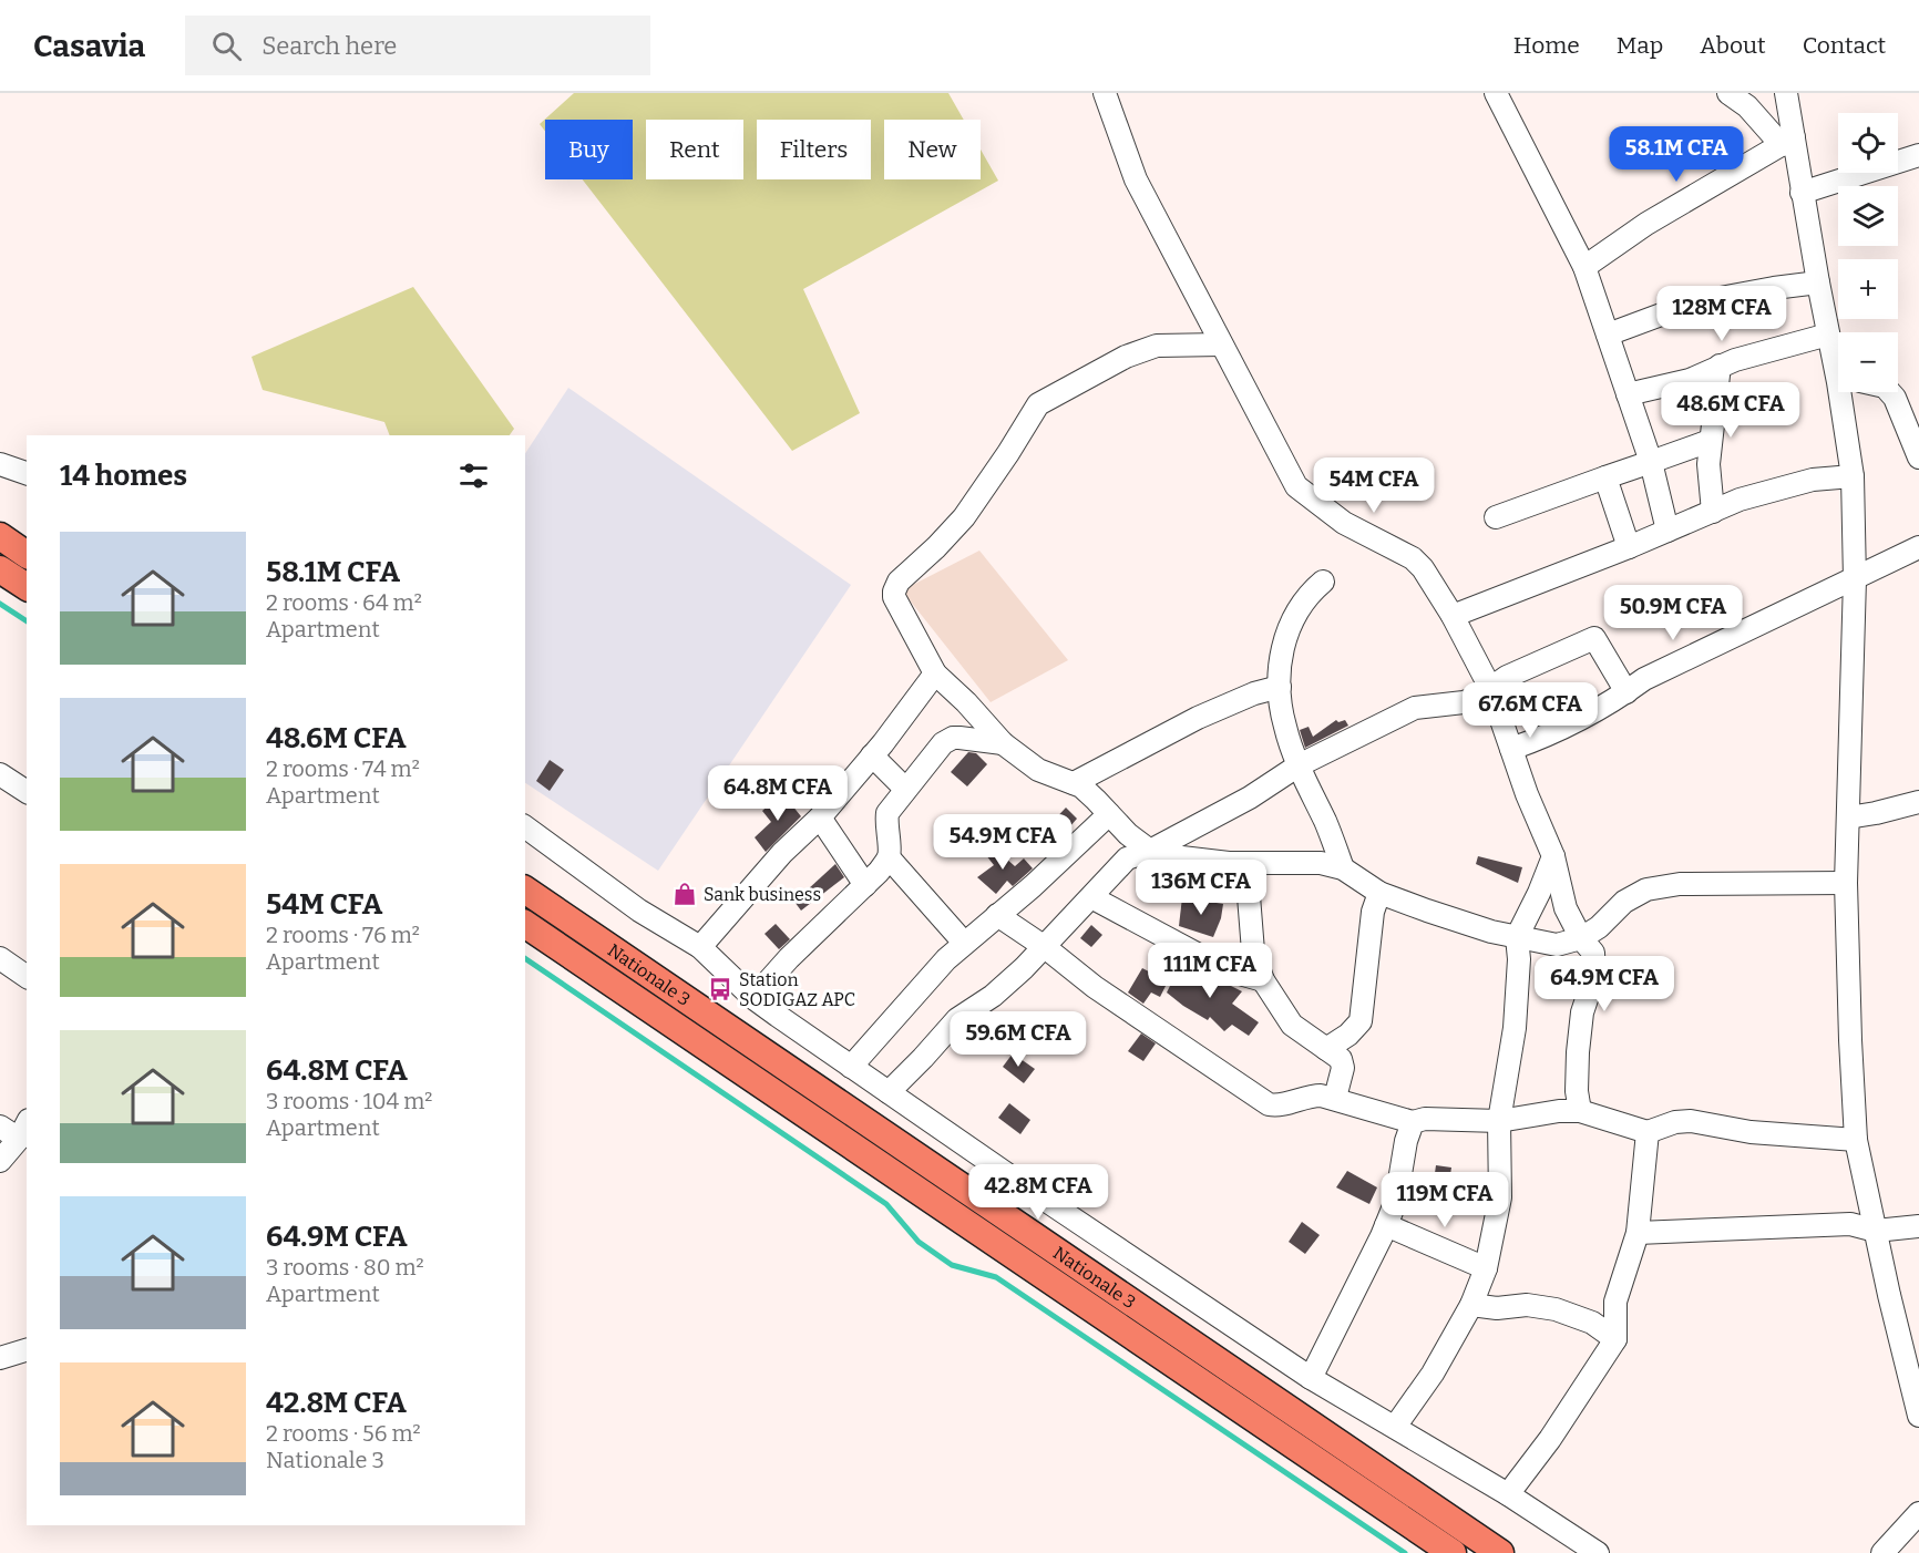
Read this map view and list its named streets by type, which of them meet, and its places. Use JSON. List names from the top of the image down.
{
  "streets": {
    "main road": ["Nationale 3"]
  },
  "places": {
    "shop": ["Sank business"],
    "bus stop": ["Station SODIGAZ APC"]
  },
  "page": {
    "header": "Casavia",
    "search": "Search here",
    "nav": [
      "Home",
      "Map",
      "About",
      "Contact"
    ],
    "map_buttons": ["+", "−"],
    "chip": [
      "Buy",
      "Rent",
      "Filters",
      "New"
    ],
    "price": [
      "58.1M CFA",
      "128M CFA",
      "48.6M CFA",
      "54M CFA",
      "50.9M CFA",
      "67.6M CFA",
      "64.8M CFA",
      "54.9M CFA",
      "136M CFA",
      "111M CFA",
      "64.9M CFA",
      "59.6M CFA",
      "42.8M CFA",
      "119M CFA"
    ],
    "heading": "14 homes",
    "list": [
      {
        "name": "58.1M CFA",
        "note": "2 rooms · 64 m² · Apartment"
      },
      {
        "name": "48.6M CFA",
        "note": "2 rooms · 74 m² · Apartment"
      },
      {
        "name": "54M CFA",
        "note": "2 rooms · 76 m² · Apartment"
      },
      {
        "name": "64.8M CFA",
        "note": "3 rooms · 104 m² · Apartment"
      },
      {
        "name": "64.9M CFA",
        "note": "3 rooms · 80 m² · Apartment"
      },
      {
        "name": "42.8M CFA",
        "note": "2 rooms · 56 m² · Nationale 3"
      }
    ]
  }
}
